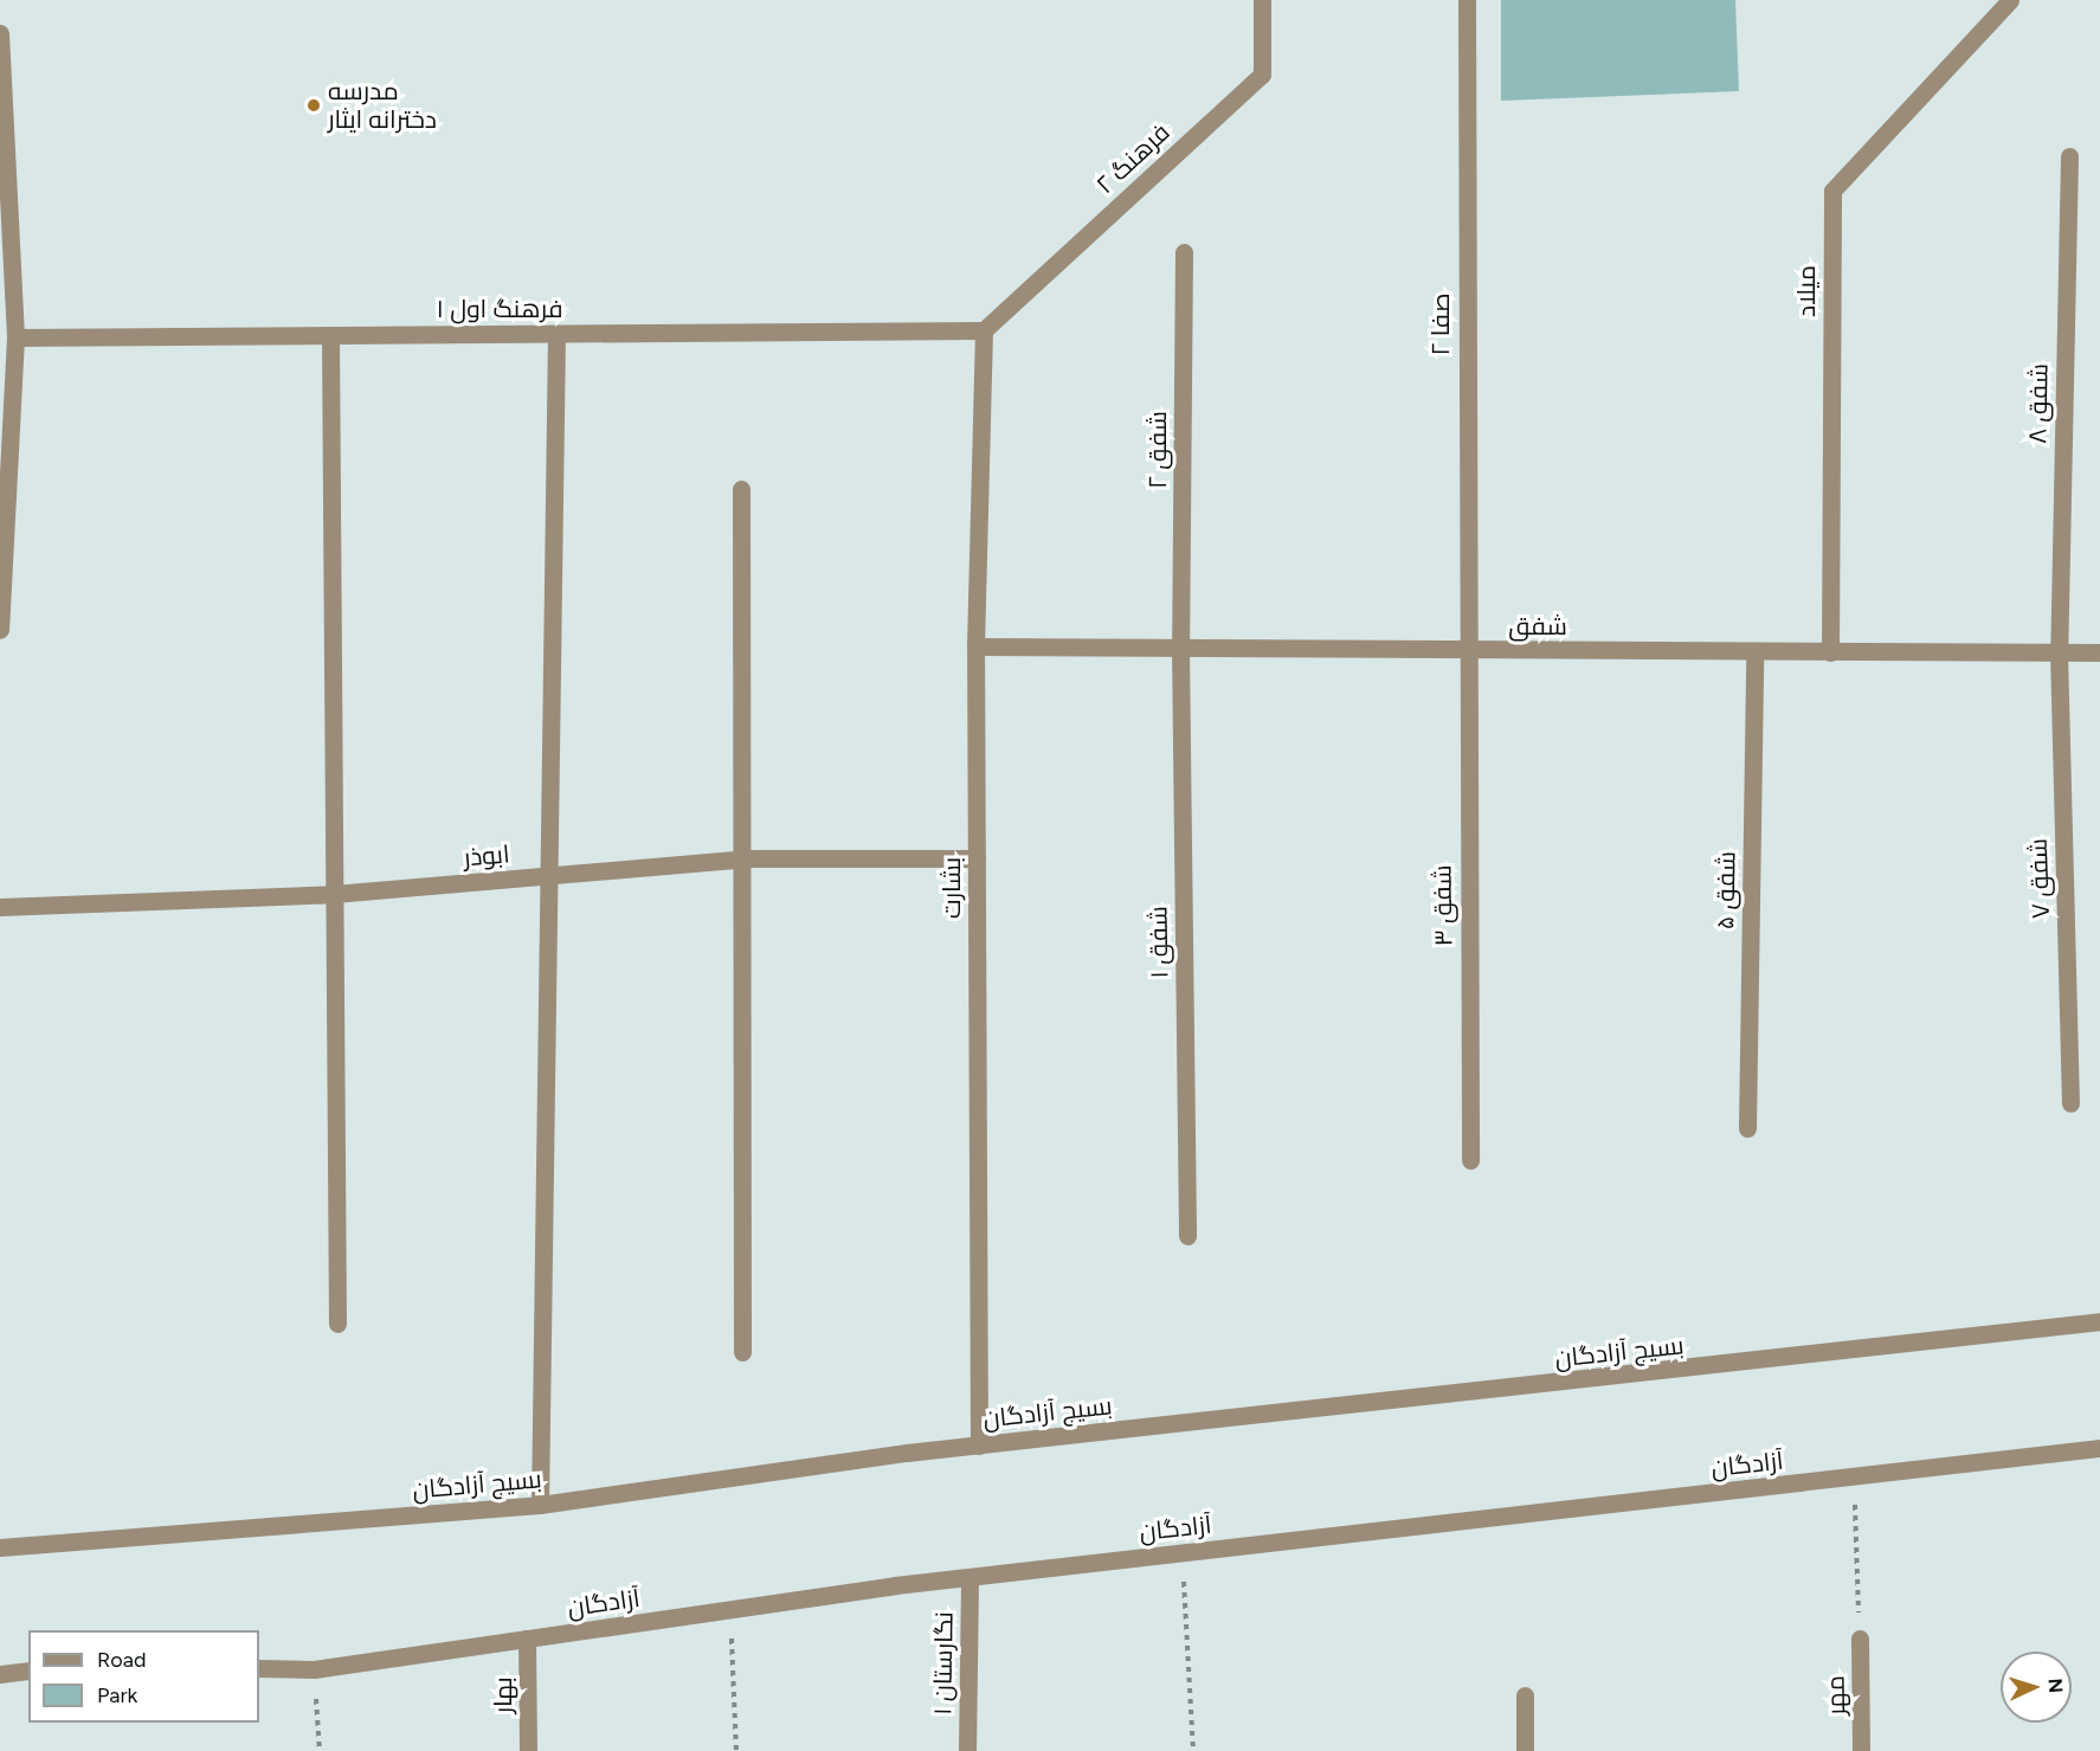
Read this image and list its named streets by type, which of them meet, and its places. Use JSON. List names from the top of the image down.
{
  "streets": {
    "street": [
      "فرهنگ ۲",
      "میلاد",
      "فرهنگ اول ۱",
      "صفا ۲",
      "شفق ۸",
      "شفق ۲",
      "شفق",
      "ابوذر",
      "شفق ۷",
      "بشارت",
      "شفق ۵",
      "شفق ۳",
      "شفق ۱",
      "بسیج آزادگان",
      "آزادگان",
      "نگارستان ۱",
      "بهار",
      "مهر"
    ]
  },
  "crossings": [
    ["فرهنگ ۲", "فرهنگ اول ۱"],
    ["فرهنگ ۲", "بشارت"],
    ["میلاد", "شفق"],
    ["فرهنگ اول ۱", "بشارت"],
    ["صفا ۲", "شفق"],
    ["صفا ۲", "شفق ۳"],
    ["شفق ۸", "شفق"],
    ["شفق ۸", "شفق ۷"],
    ["شفق ۲", "شفق"],
    ["شفق ۲", "شفق ۱"],
    ["شفق", "شفق ۷"],
    ["شفق", "بشارت"],
    ["شفق", "شفق ۵"],
    ["شفق", "شفق ۳"],
    ["شفق", "شفق ۱"],
    ["ابوذر", "بشارت"],
    ["بشارت", "بسیج آزادگان"],
    ["آزادگان", "نگارستان ۱"],
    ["آزادگان", "بهار"]
  ],
  "places": ["مدرسه دخترانه ایثار"],
  "legend": ["Road", "Park"],
  "north": "right"
}
